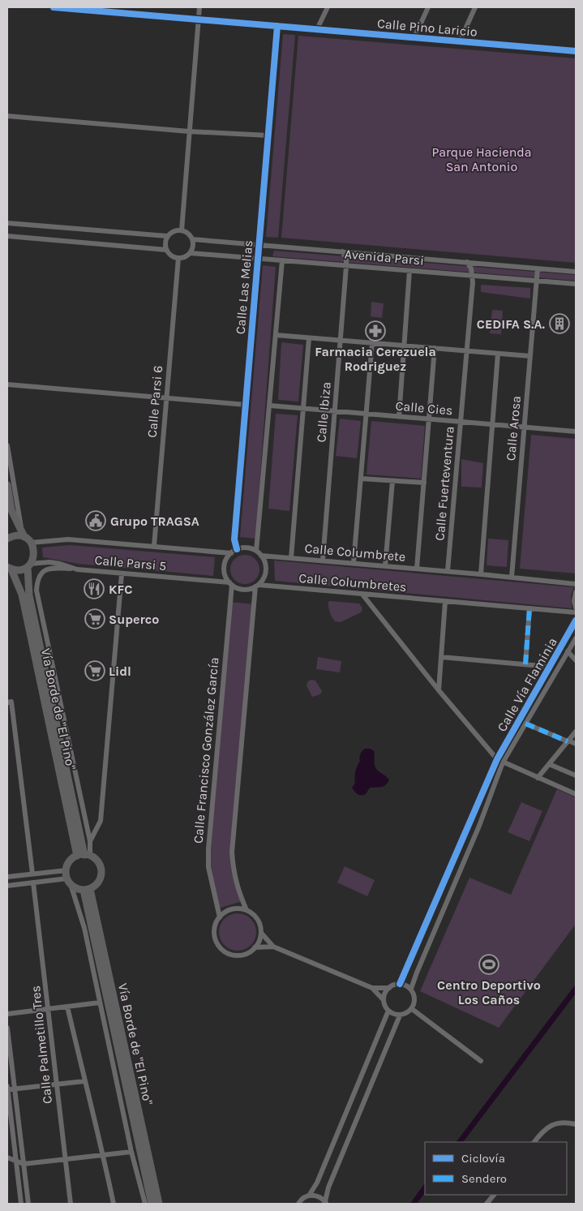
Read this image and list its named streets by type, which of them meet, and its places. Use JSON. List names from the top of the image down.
{
  "streets": {
    "main road": ["Vía Borde de \"El Pino\""],
    "street": [
      "Calle Pino Laricio",
      "Avenida Parsi",
      "Calle Las Melias",
      "Calle Parsi 6",
      "Calle Cies",
      "Calle Ibiza",
      "Calle Arosa",
      "Calle Fuerteventura",
      "Calle Columbrete",
      "Calle Parsi 5",
      "Calle Columbretes",
      "Calle Vía Flaminia",
      "Calle Francisco González García",
      "Calle Palmetillo Tres"
    ]
  },
  "crossings": [
    ["Calle Pino Laricio", "Calle Las Melias"],
    ["Avenida Parsi", "Calle Las Melias"],
    ["Avenida Parsi", "Calle Parsi 6"],
    ["Avenida Parsi", "Calle Ibiza"],
    ["Avenida Parsi", "Calle Arosa"],
    ["Avenida Parsi", "Calle Fuerteventura"],
    ["Calle Las Melias", "Calle Columbrete"],
    ["Calle Las Melias", "Calle Parsi 5"],
    ["Calle Las Melias", "Calle Columbretes"],
    ["Calle Las Melias", "Calle Francisco González García"],
    ["Calle Parsi 6", "Calle Parsi 5"],
    ["Calle Cies", "Calle Ibiza"],
    ["Calle Cies", "Calle Arosa"],
    ["Calle Cies", "Calle Fuerteventura"],
    ["Calle Ibiza", "Calle Columbrete"],
    ["Calle Arosa", "Calle Columbrete"],
    ["Calle Fuerteventura", "Calle Columbrete"],
    ["Calle Columbrete", "Calle Parsi 5"],
    ["Calle Columbrete", "Calle Columbretes"],
    ["Calle Columbrete", "Calle Francisco González García"],
    ["Calle Parsi 5", "Calle Columbretes"],
    ["Calle Parsi 5", "Vía Borde de \"El Pino\""],
    ["Calle Parsi 5", "Calle Francisco González García"],
    ["Calle Columbretes", "Calle Francisco González García"]
  ],
  "parks": ["Parque Hacienda San Antonio"],
  "places": {
    "building": ["CEDIFA S.A."],
    "pharmacy": ["Farmacia Cerezuela Rodriguez"],
    "public building": ["Grupo TRAGSA"],
    "restaurant": ["KFC"],
    "supermarket": ["Superco", "Lidl"],
    "sports": ["Centro Deportivo Los Caños"]
  },
  "legend": ["Ciclovía", "Sendero"]
}
